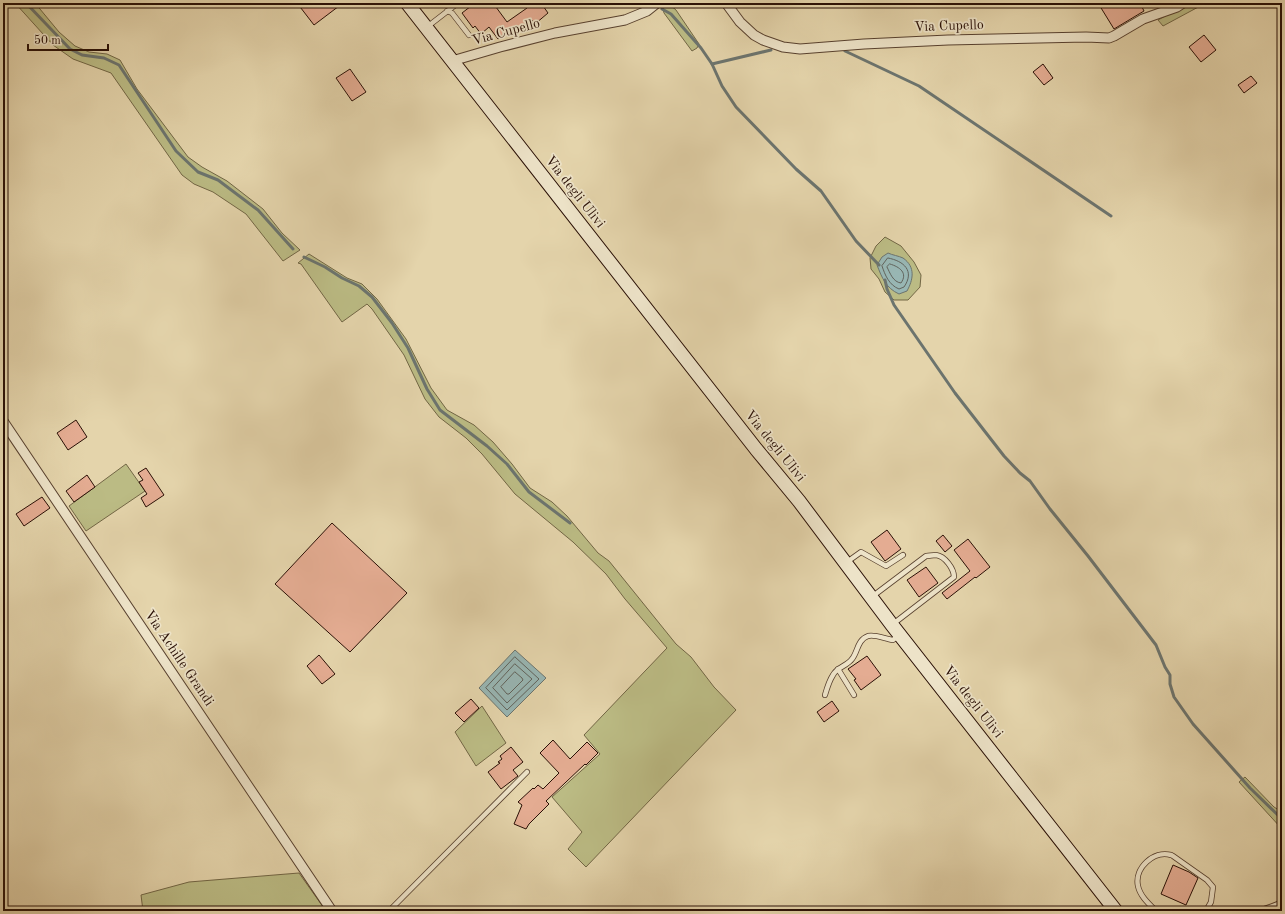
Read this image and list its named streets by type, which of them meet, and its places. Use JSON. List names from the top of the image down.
{
  "streets": {
    "street": ["Via Cupello", "Via degli Ulivi", "Via Achille Grandi"]
  },
  "crossings": [
    ["Via Cupello", "Via degli Ulivi"]
  ],
  "scale_bar": "50 m"
}
